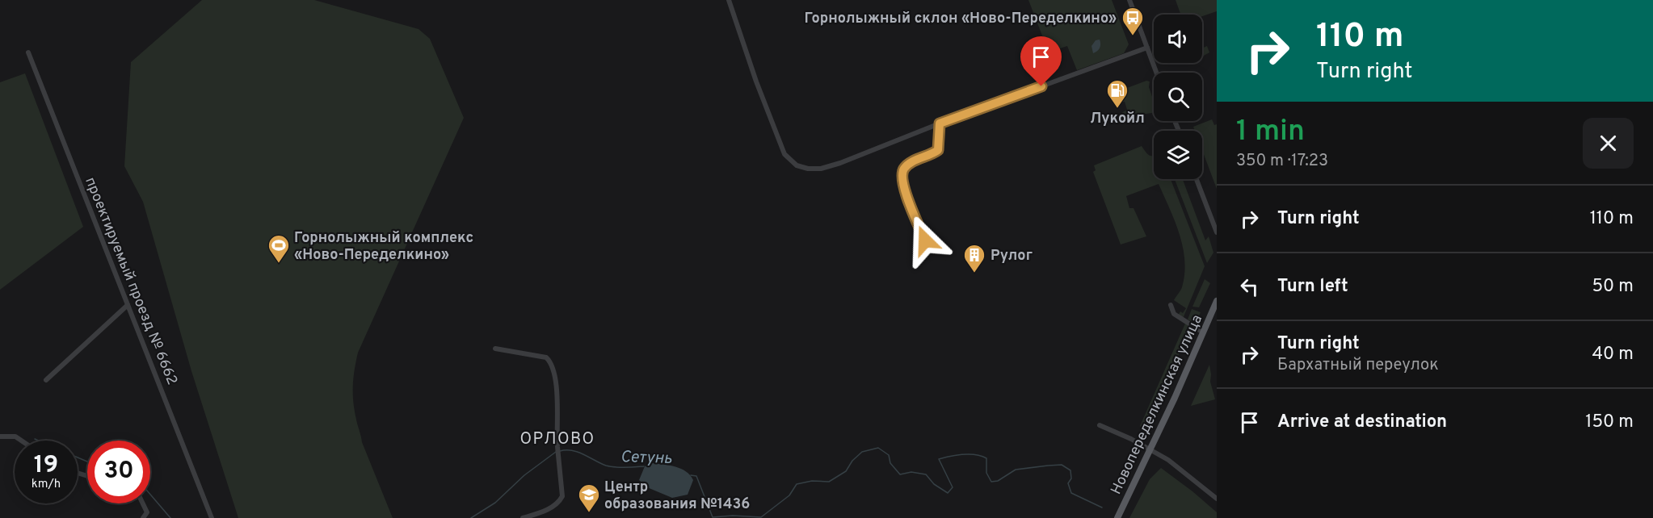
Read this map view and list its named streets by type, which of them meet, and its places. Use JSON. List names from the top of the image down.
{
  "streets": {
    "main road": ["Новопеределкинская улица"],
    "street": ["проектируемый проезд № 6662"]
  },
  "districts": ["ОРЛОВО"],
  "water": ["Сетунь"],
  "places": {
    "bus stop": ["Горнолыжный склон «Ново-Переделкино»"],
    "fuel station": ["Лукойл"],
    "sports": ["Горнолыжный комплекс «Ново-Переделкино»"],
    "building": ["Рулог"],
    "school or university": ["Центр образования №1436"]
  },
  "page": {
    "turn": ["110 m", "Turn right"],
    "heading": ["1 min", "350 m · 17:23"],
    "list": [
      {
        "name": "Turn right",
        "value": "110 m"
      },
      {
        "name": "Turn left",
        "value": "50 m"
      },
      {
        "name": "Turn right",
        "note": "Бархатный переулок",
        "value": "40 m"
      },
      {
        "name": "Arrive at destination",
        "value": "150 m"
      }
    ],
    "speed": "19 km/h",
    "limit": "30"
  }
}
